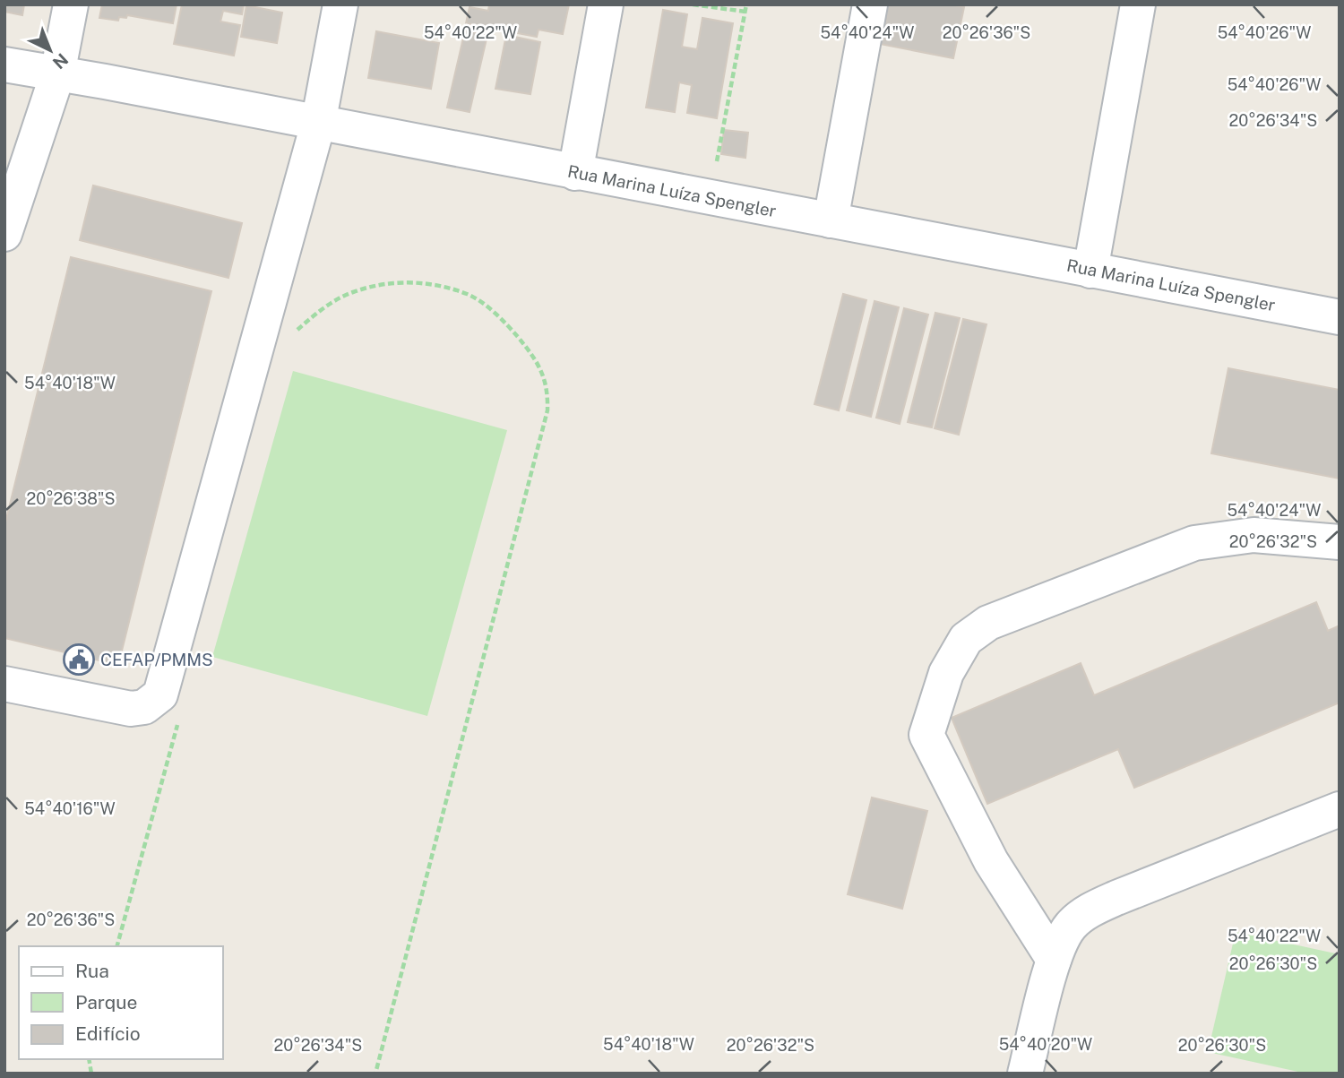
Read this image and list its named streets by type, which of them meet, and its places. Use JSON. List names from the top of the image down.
{
  "streets": {
    "street": ["Rua Marina Luíza Spengler"]
  },
  "places": {
    "public building": ["CEFAP/PMMS"]
  },
  "legend": ["Rua", "Parque", "Edifício"],
  "north": "bottom right",
  "coordinates": [
    "20°26'36\"S",
    "54°40'22\"W",
    "54°40'24\"W",
    "54°40'26\"W",
    "20°26'34\"S",
    "54°40'18\"W",
    "20°26'38\"S",
    "20°26'32\"S",
    "54°40'16\"W",
    "20°26'30\"S",
    "54°40'20\"W"
  ]
}
